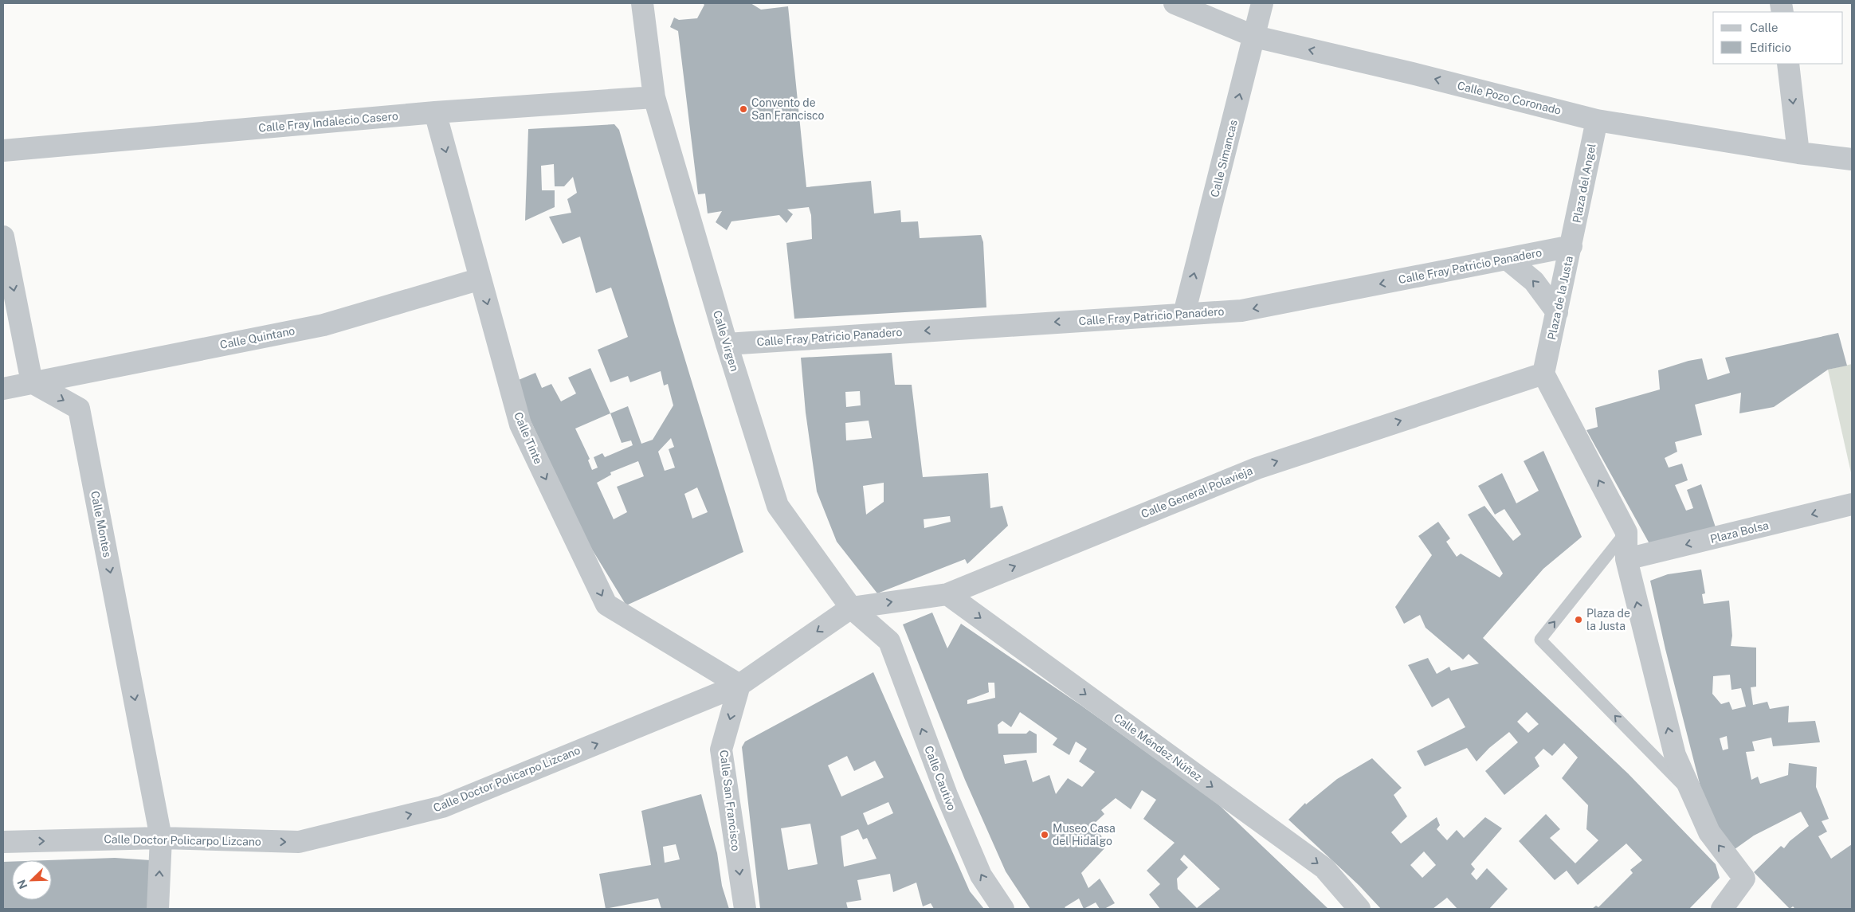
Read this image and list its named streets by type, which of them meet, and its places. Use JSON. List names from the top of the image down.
{
  "streets": {
    "street": [
      "Calle Pozo Coronado",
      "Calle Fray Indalecio Casero",
      "Calle Simancas",
      "Plaza del Angel",
      "Calle Fray Patricio Panadero",
      "Plaza de la Justa",
      "Calle Quintano",
      "Calle Virgen",
      "Calle Tinte",
      "Calle General Polavieja",
      "Calle Montes",
      "Plaza Bolsa",
      "Calle Méndez Núñez",
      "Calle Cautivo",
      "Calle Doctor Policarpo Lizcano",
      "Calle San Francisco"
    ]
  },
  "crossings": [
    ["Calle Pozo Coronado", "Calle Simancas"],
    ["Calle Pozo Coronado", "Plaza del Angel"],
    ["Calle Fray Indalecio Casero", "Calle Virgen"],
    ["Calle Fray Indalecio Casero", "Calle Tinte"],
    ["Calle Simancas", "Calle Fray Patricio Panadero"],
    ["Plaza del Angel", "Calle Fray Patricio Panadero"],
    ["Plaza del Angel", "Plaza de la Justa"],
    ["Calle Fray Patricio Panadero", "Plaza de la Justa"],
    ["Calle Fray Patricio Panadero", "Calle Virgen"],
    ["Plaza de la Justa", "Calle General Polavieja"],
    ["Calle Quintano", "Calle Tinte"],
    ["Calle Quintano", "Calle Montes"],
    ["Calle Virgen", "Calle General Polavieja"],
    ["Calle Virgen", "Calle Cautivo"],
    ["Calle Tinte", "Calle Doctor Policarpo Lizcano"],
    ["Calle Tinte", "Calle San Francisco"],
    ["Calle General Polavieja", "Calle Méndez Núñez"],
    ["Calle Montes", "Calle Doctor Policarpo Lizcano"],
    ["Calle Doctor Policarpo Lizcano", "Calle San Francisco"]
  ],
  "one_way": [
    "Calle Pozo Coronado",
    "Calle Simancas",
    "Calle Fray Patricio Panadero",
    "Calle Tinte",
    "Calle General Polavieja",
    "Calle Montes",
    "Plaza Bolsa",
    "Calle Méndez Núñez",
    "Calle Cautivo",
    "Calle Doctor Policarpo Lizcano",
    "Calle San Francisco"
  ],
  "places": ["Convento de San Francisco", "Plaza de la Justa", "Museo Casa del Hidalgo"],
  "legend": ["Calle", "Edificio"],
  "north": "bottom left"
}
